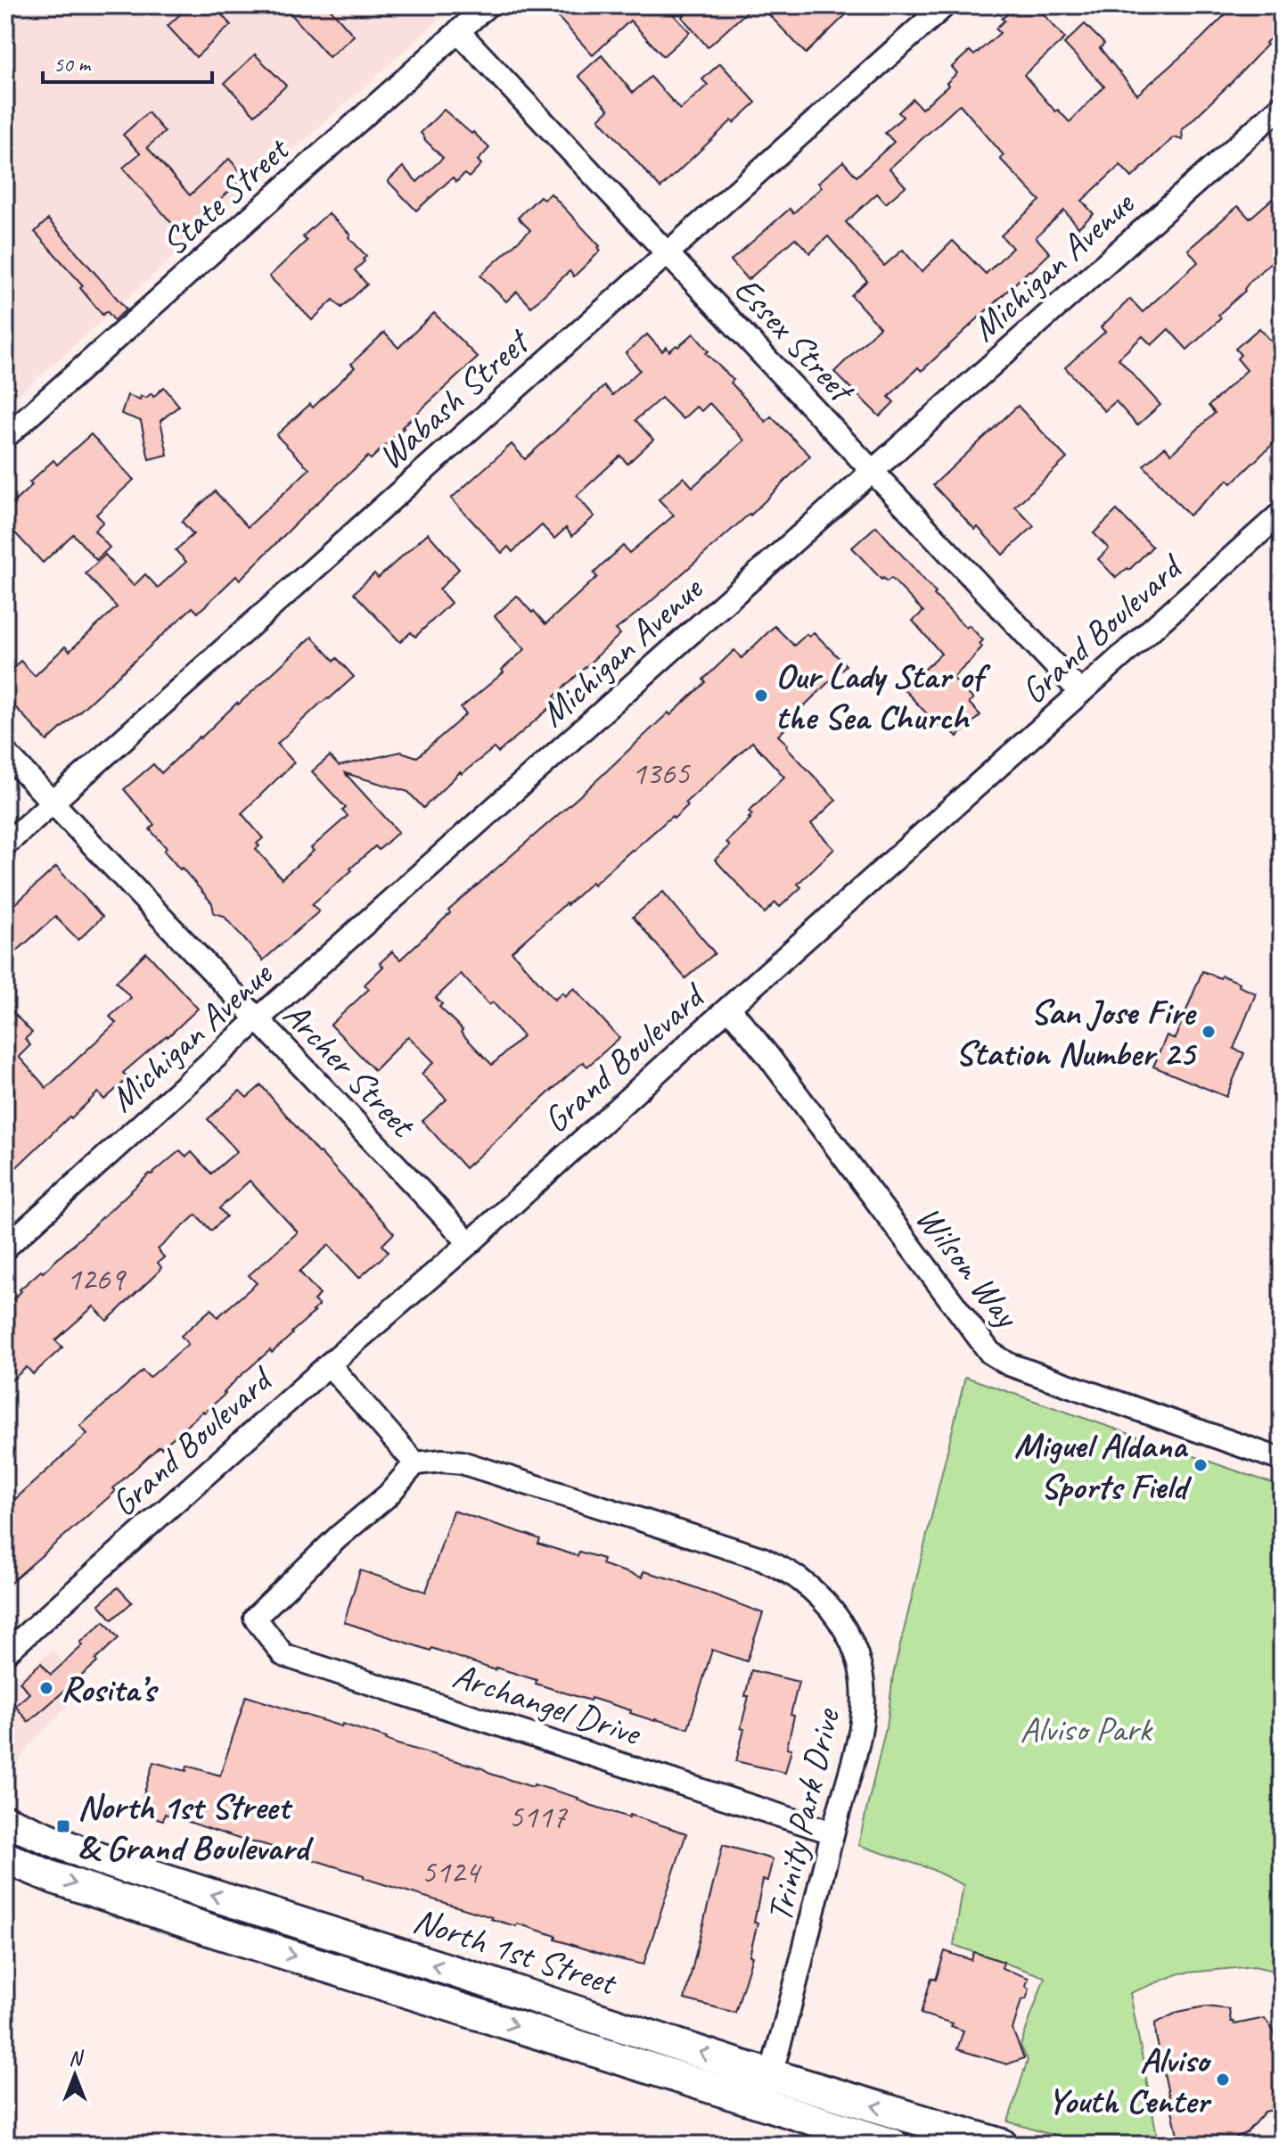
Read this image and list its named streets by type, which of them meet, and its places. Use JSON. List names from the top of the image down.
{
  "streets": {
    "main road": ["North 1st Street"],
    "street": [
      "State Street",
      "Michigan Avenue",
      "Essex Street",
      "Wabash Street",
      "Grand Boulevard",
      "Archer Street",
      "Wilson Way",
      "Archangel Drive",
      "Trinity Park Drive"
    ]
  },
  "crossings": [
    ["State Street", "Essex Street"],
    ["Michigan Avenue", "Essex Street"],
    ["Michigan Avenue", "Archer Street"],
    ["Essex Street", "Wabash Street"],
    ["Essex Street", "Grand Boulevard"],
    ["Wabash Street", "Archer Street"],
    ["Grand Boulevard", "Archer Street"],
    ["Grand Boulevard", "Wilson Way"],
    ["Archangel Drive", "Trinity Park Drive"],
    ["Trinity Park Drive", "North 1st Street"]
  ],
  "parks": ["Alviso Park"],
  "places": {
    "other": [
      "Our Lady Star of the Sea Church",
      "San Jose Fire Station Number 25",
      "Miguel Aldana Sports Field",
      "Rosita’s",
      "Alviso Youth Center"
    ],
    "transit": ["North 1st Street & Grand Boulevard"]
  },
  "house_numbers": [
    "1365",
    "1269",
    "5117",
    "5124"
  ],
  "scale_bar": "50 m",
  "north": "top"
}
